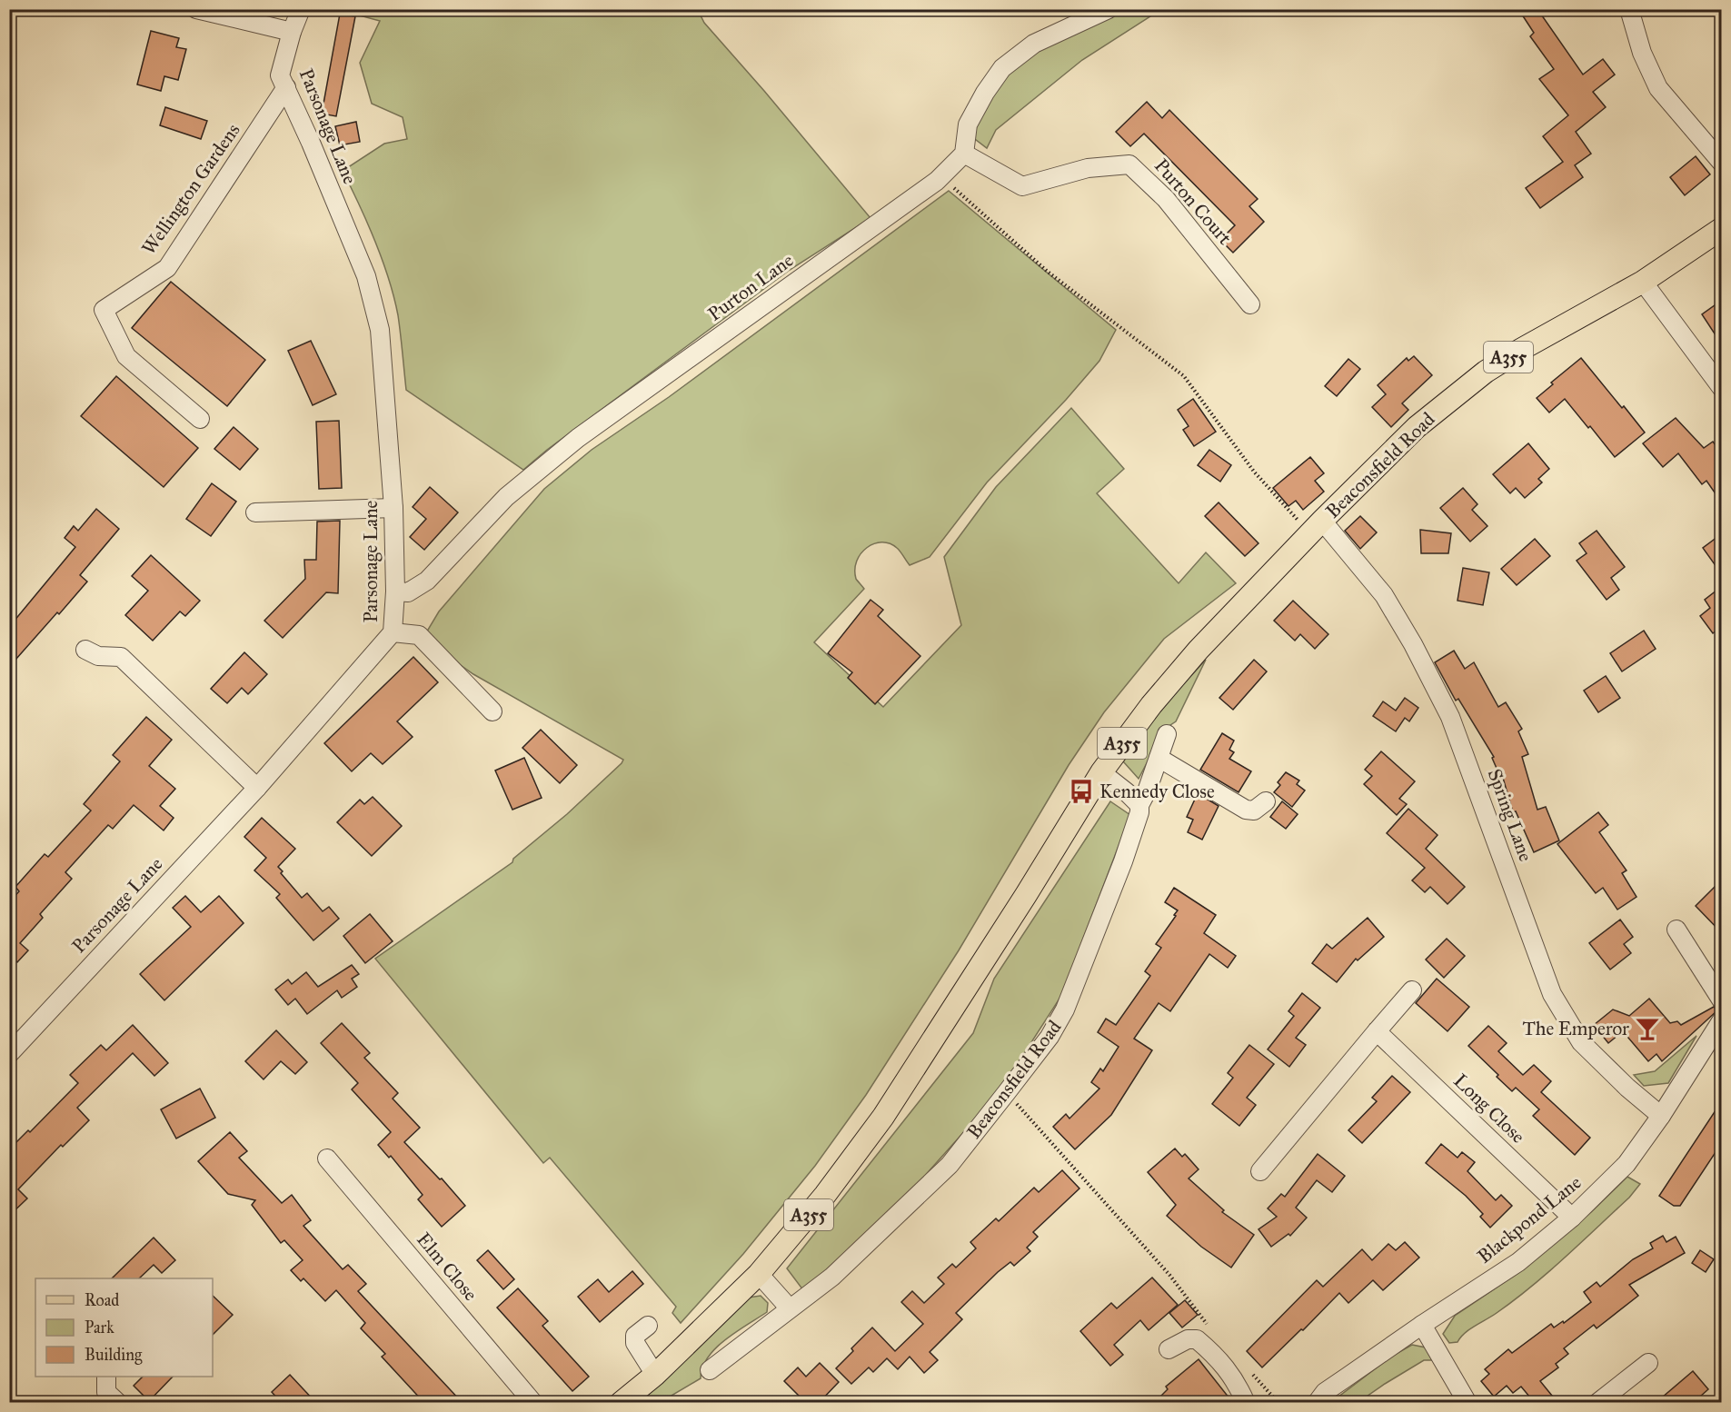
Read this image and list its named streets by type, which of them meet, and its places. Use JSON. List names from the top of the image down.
{
  "streets": {
    "main road": ["A355", "Beaconsfield Road"],
    "street": [
      "Parsonage Lane",
      "Wellington Gardens",
      "Purton Court",
      "Purton Lane",
      "Spring Lane",
      "Long Close",
      "Blackpond Lane",
      "Elm Close"
    ]
  },
  "crossings": [
    ["Parsonage Lane", "Wellington Gardens"],
    ["Parsonage Lane", "Purton Lane"],
    ["Purton Court", "Purton Lane"],
    ["Beaconsfield Road", "Spring Lane"],
    ["Spring Lane", "Blackpond Lane"],
    ["Long Close", "Blackpond Lane"]
  ],
  "places": {
    "bus stop": ["Kennedy Close"],
    "bar": ["The Emperor"]
  },
  "legend": ["Road", "Park", "Building"]
}
